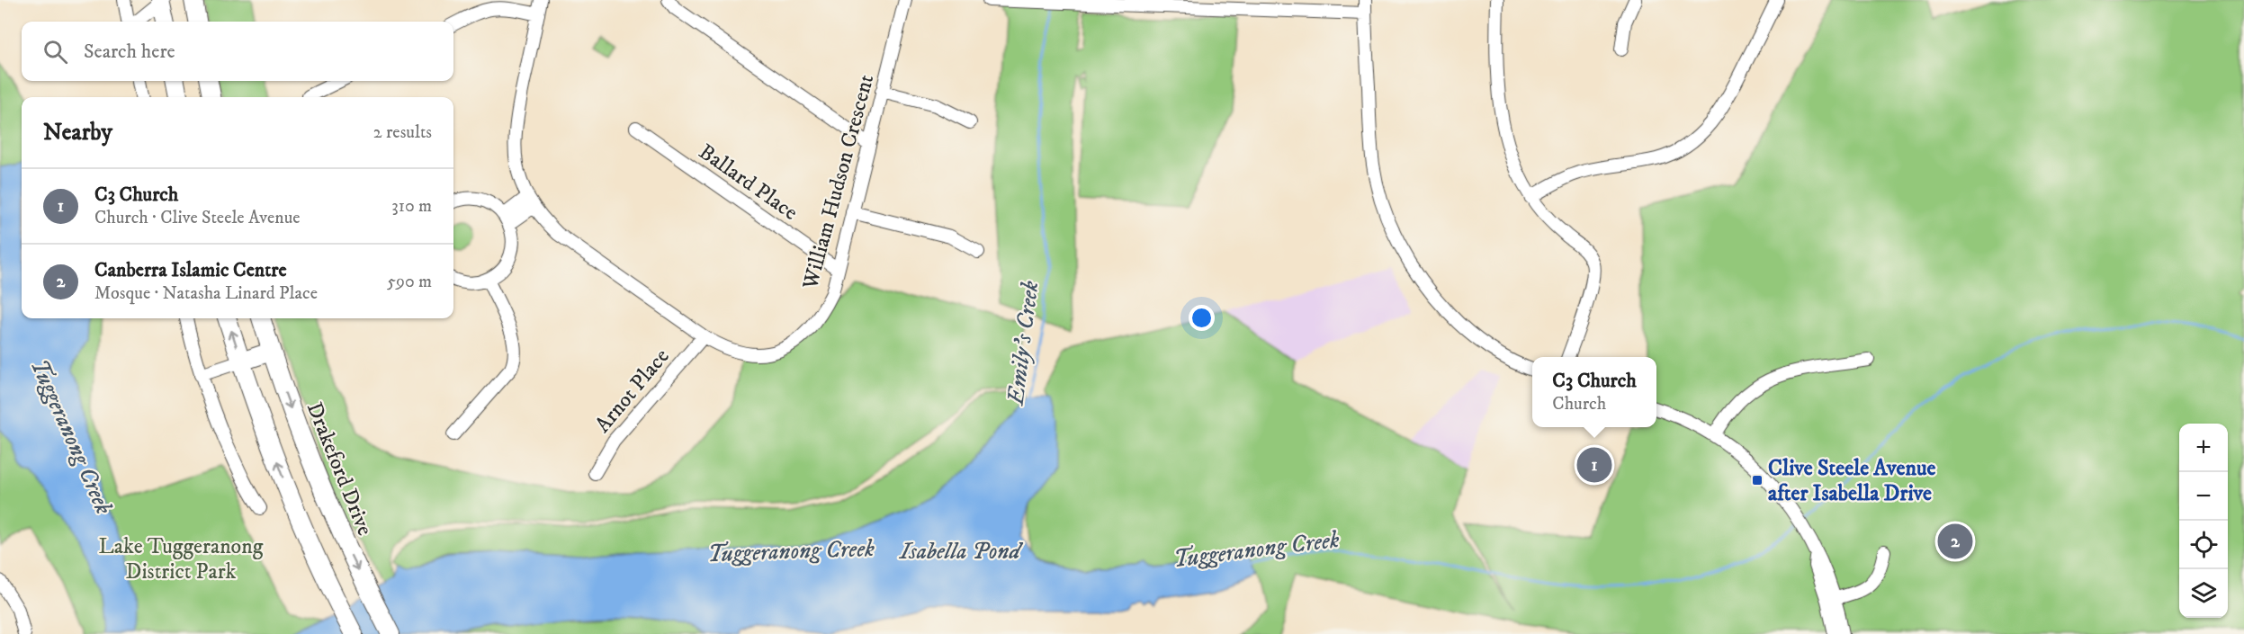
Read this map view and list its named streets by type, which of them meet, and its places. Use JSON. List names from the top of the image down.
{
  "streets": {
    "highway": ["Drakeford Drive"],
    "street": ["Ballard Place", "William Hudson Crescent", "Arnot Place"]
  },
  "crossings": [
    ["Ballard Place", "William Hudson Crescent"],
    ["William Hudson Crescent", "Arnot Place"]
  ],
  "water": ["Emily's Creek", "Tuggeranong Creek", "Isabella Pond"],
  "parks": ["Lake Tuggeranong District Park"],
  "places": {
    "transit": ["Clive Steele Avenue after Isabella Drive"]
  },
  "page": {
    "search": "Search here",
    "heading": ["Nearby", "2 results"],
    "list": [
      {
        "mark": "1",
        "name": "C3 Church",
        "note": "Church · Clive Steele Avenue",
        "value": "310 m"
      },
      {
        "mark": "2",
        "name": "Canberra Islamic Centre",
        "note": "Mosque · Natasha Linard Place",
        "value": "590 m"
      }
    ],
    "popup": ["C3 Church", "Church"],
    "map_buttons": ["+", "−"],
    "pins": ["1", "2"]
  }
}
